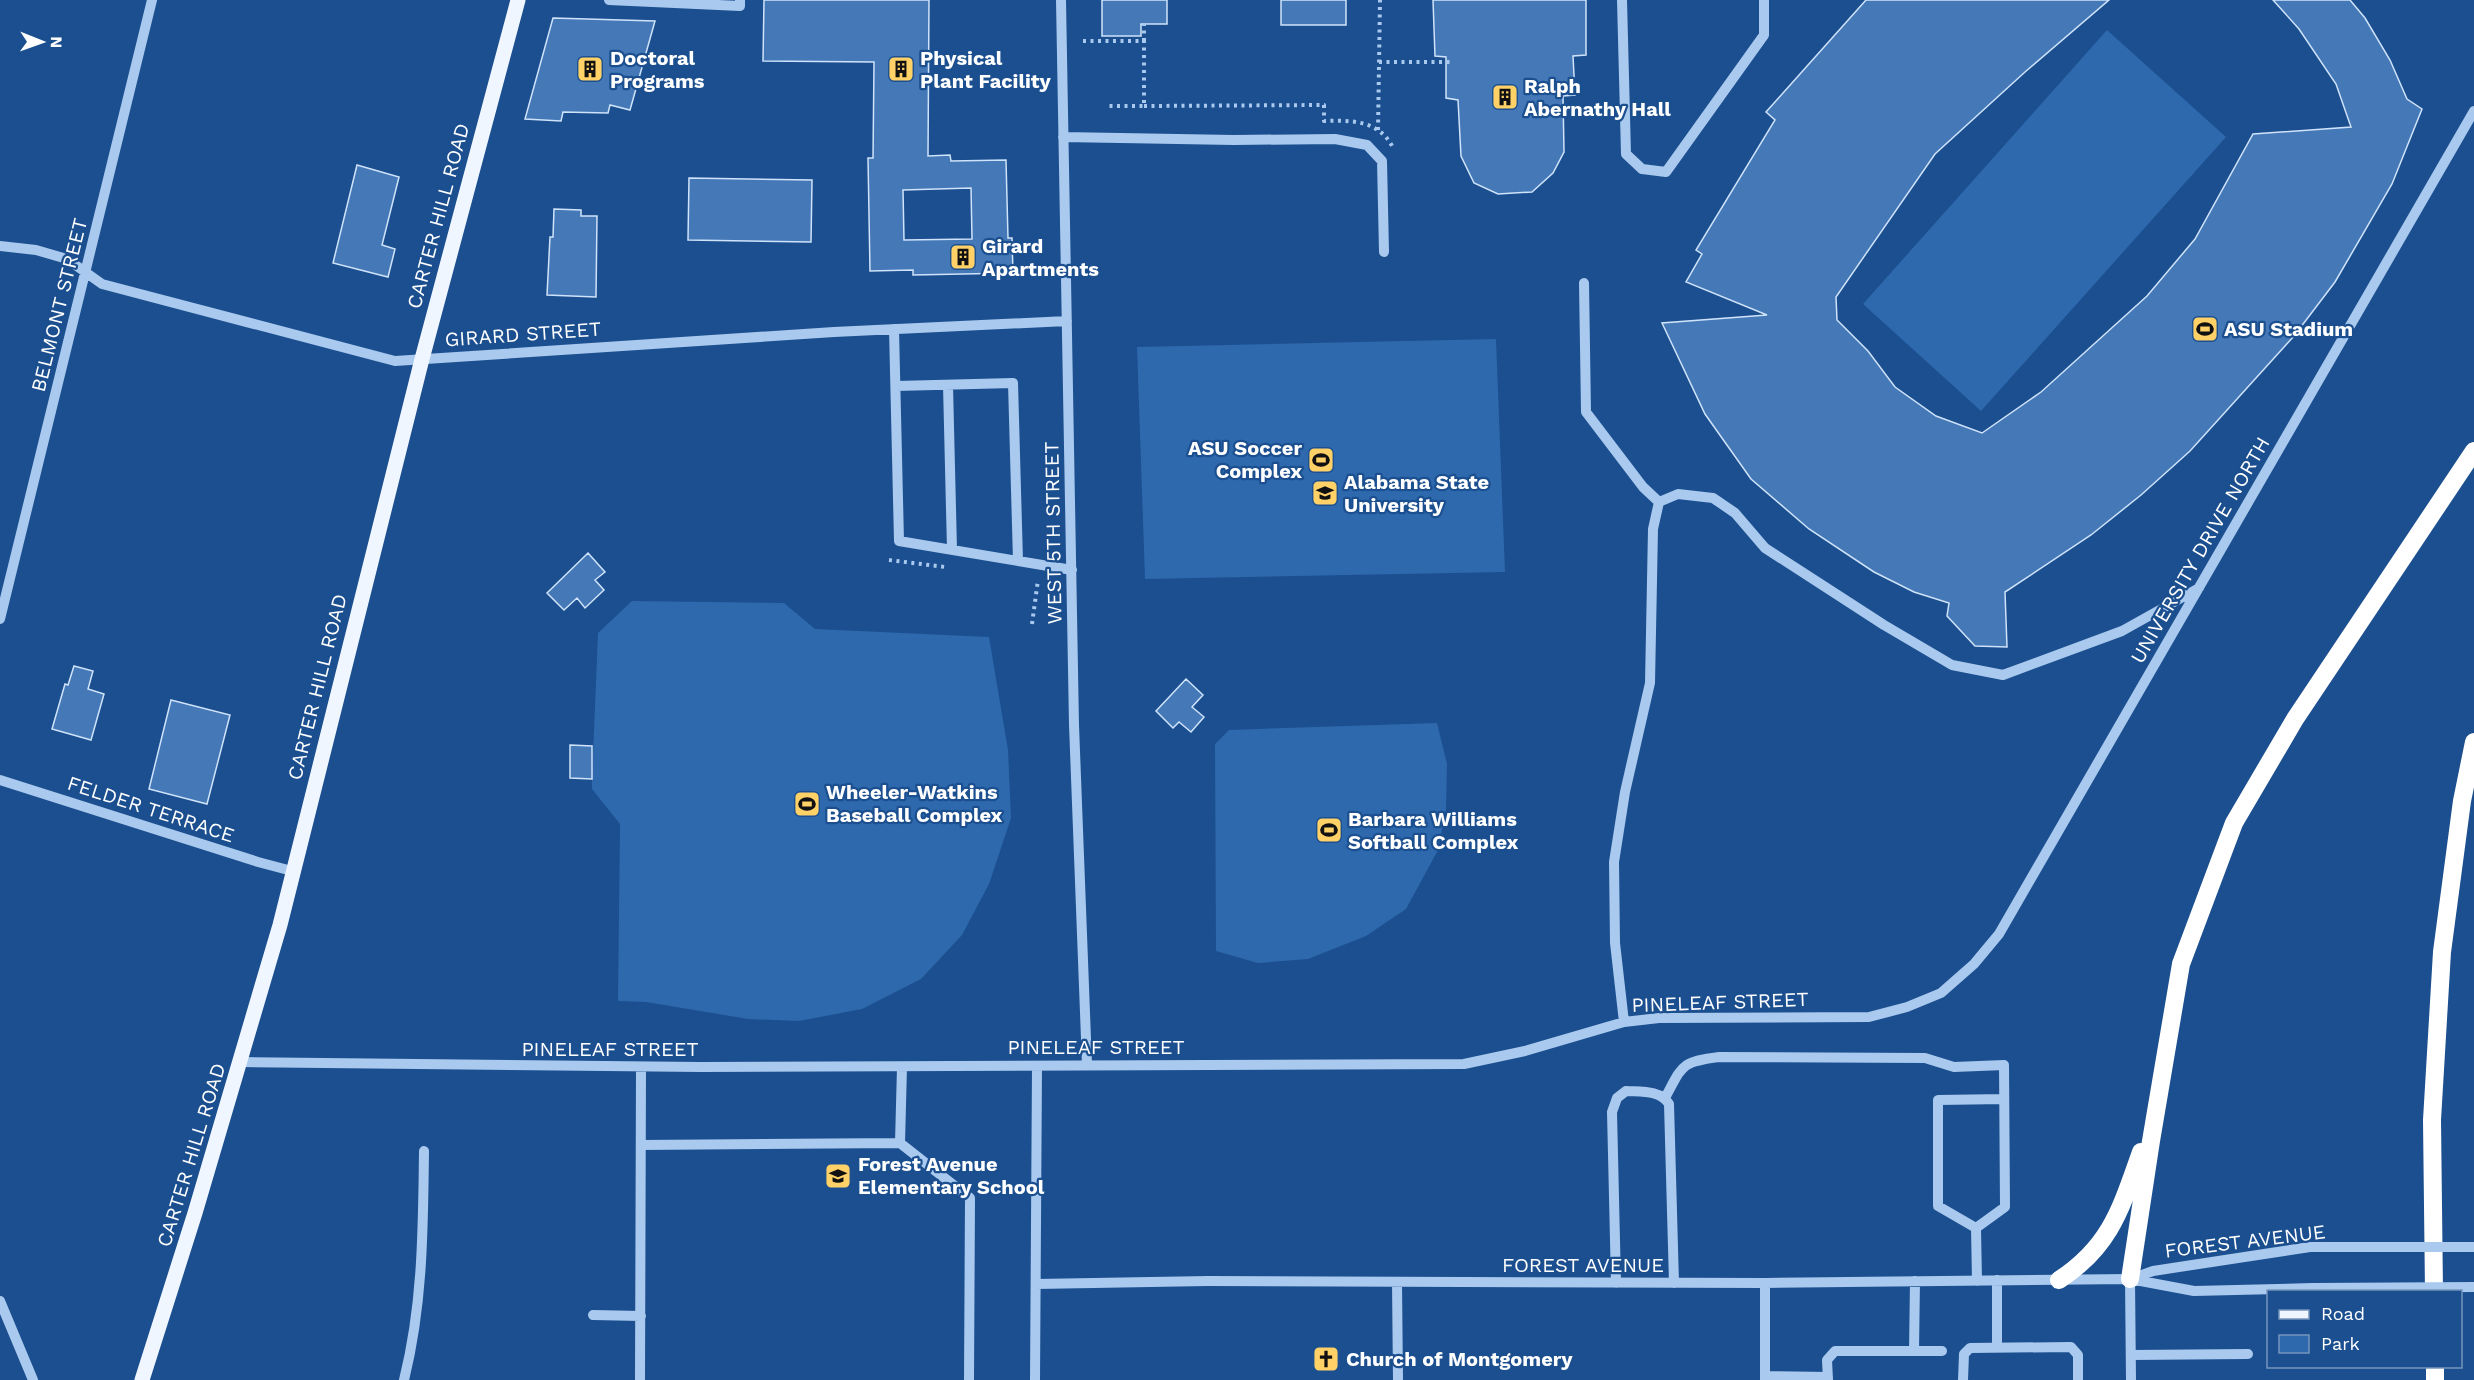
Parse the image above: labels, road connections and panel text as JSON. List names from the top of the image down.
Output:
{
  "streets": {
    "main road": ["CARTER HILL ROAD"],
    "street": [
      "BELMONT STREET",
      "GIRARD STREET",
      "WEST 5TH STREET",
      "UNIVERSITY DRIVE NORTH",
      "FELDER TERRACE",
      "PINELEAF STREET",
      "FOREST AVENUE"
    ]
  },
  "crossings": [
    ["CARTER HILL ROAD", "GIRARD STREET"],
    ["CARTER HILL ROAD", "FELDER TERRACE"],
    ["CARTER HILL ROAD", "PINELEAF STREET"],
    ["BELMONT STREET", "GIRARD STREET"],
    ["GIRARD STREET", "WEST 5TH STREET"],
    ["WEST 5TH STREET", "PINELEAF STREET"],
    ["UNIVERSITY DRIVE NORTH", "PINELEAF STREET"]
  ],
  "places": {
    "building": [
      "Doctoral Programs",
      "Physical Plant Facility",
      "Ralph Abernathy Hall",
      "Girard Apartments"
    ],
    "sports": [
      "ASU Stadium",
      "ASU Soccer Complex",
      "Wheeler-Watkins Baseball Complex",
      "Barbara Williams Softball Complex"
    ],
    "school or university": ["Alabama State University", "Forest Avenue Elementary School"],
    "church": ["Church of Montgomery"]
  },
  "legend": ["Road", "Park"],
  "north": "right"
}
